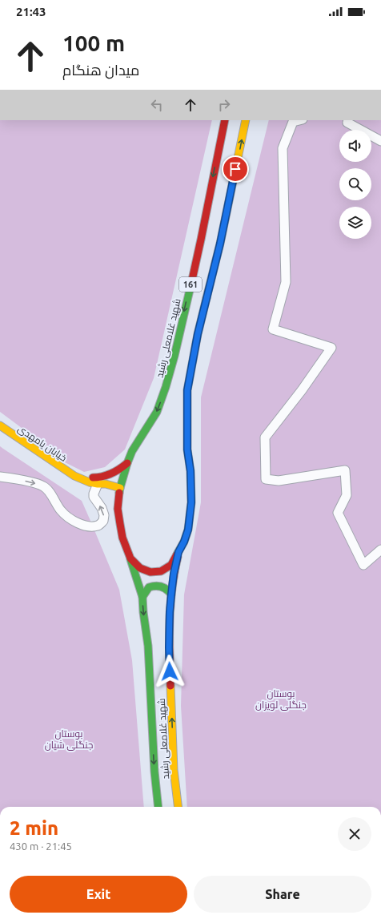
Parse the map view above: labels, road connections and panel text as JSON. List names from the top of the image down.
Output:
{
  "streets": {
    "main road": ["161", "شهید غلامعلی رشید", "خیابان یامهدی"]
  },
  "crossings": [
    ["161", "شهید غلامعلی رشید"],
    ["شهید غلامعلی رشید", "خیابان یامهدی"]
  ],
  "parks": ["بوستان جنگلی لویزان", "بوستان جنگلی شیان"],
  "page": {
    "status": "21:43",
    "turn": ["100 m", "میدان هنگام"],
    "heading": ["2 min", "430 m · 21:45"],
    "buttons": ["Exit", "Share"]
  }
}
